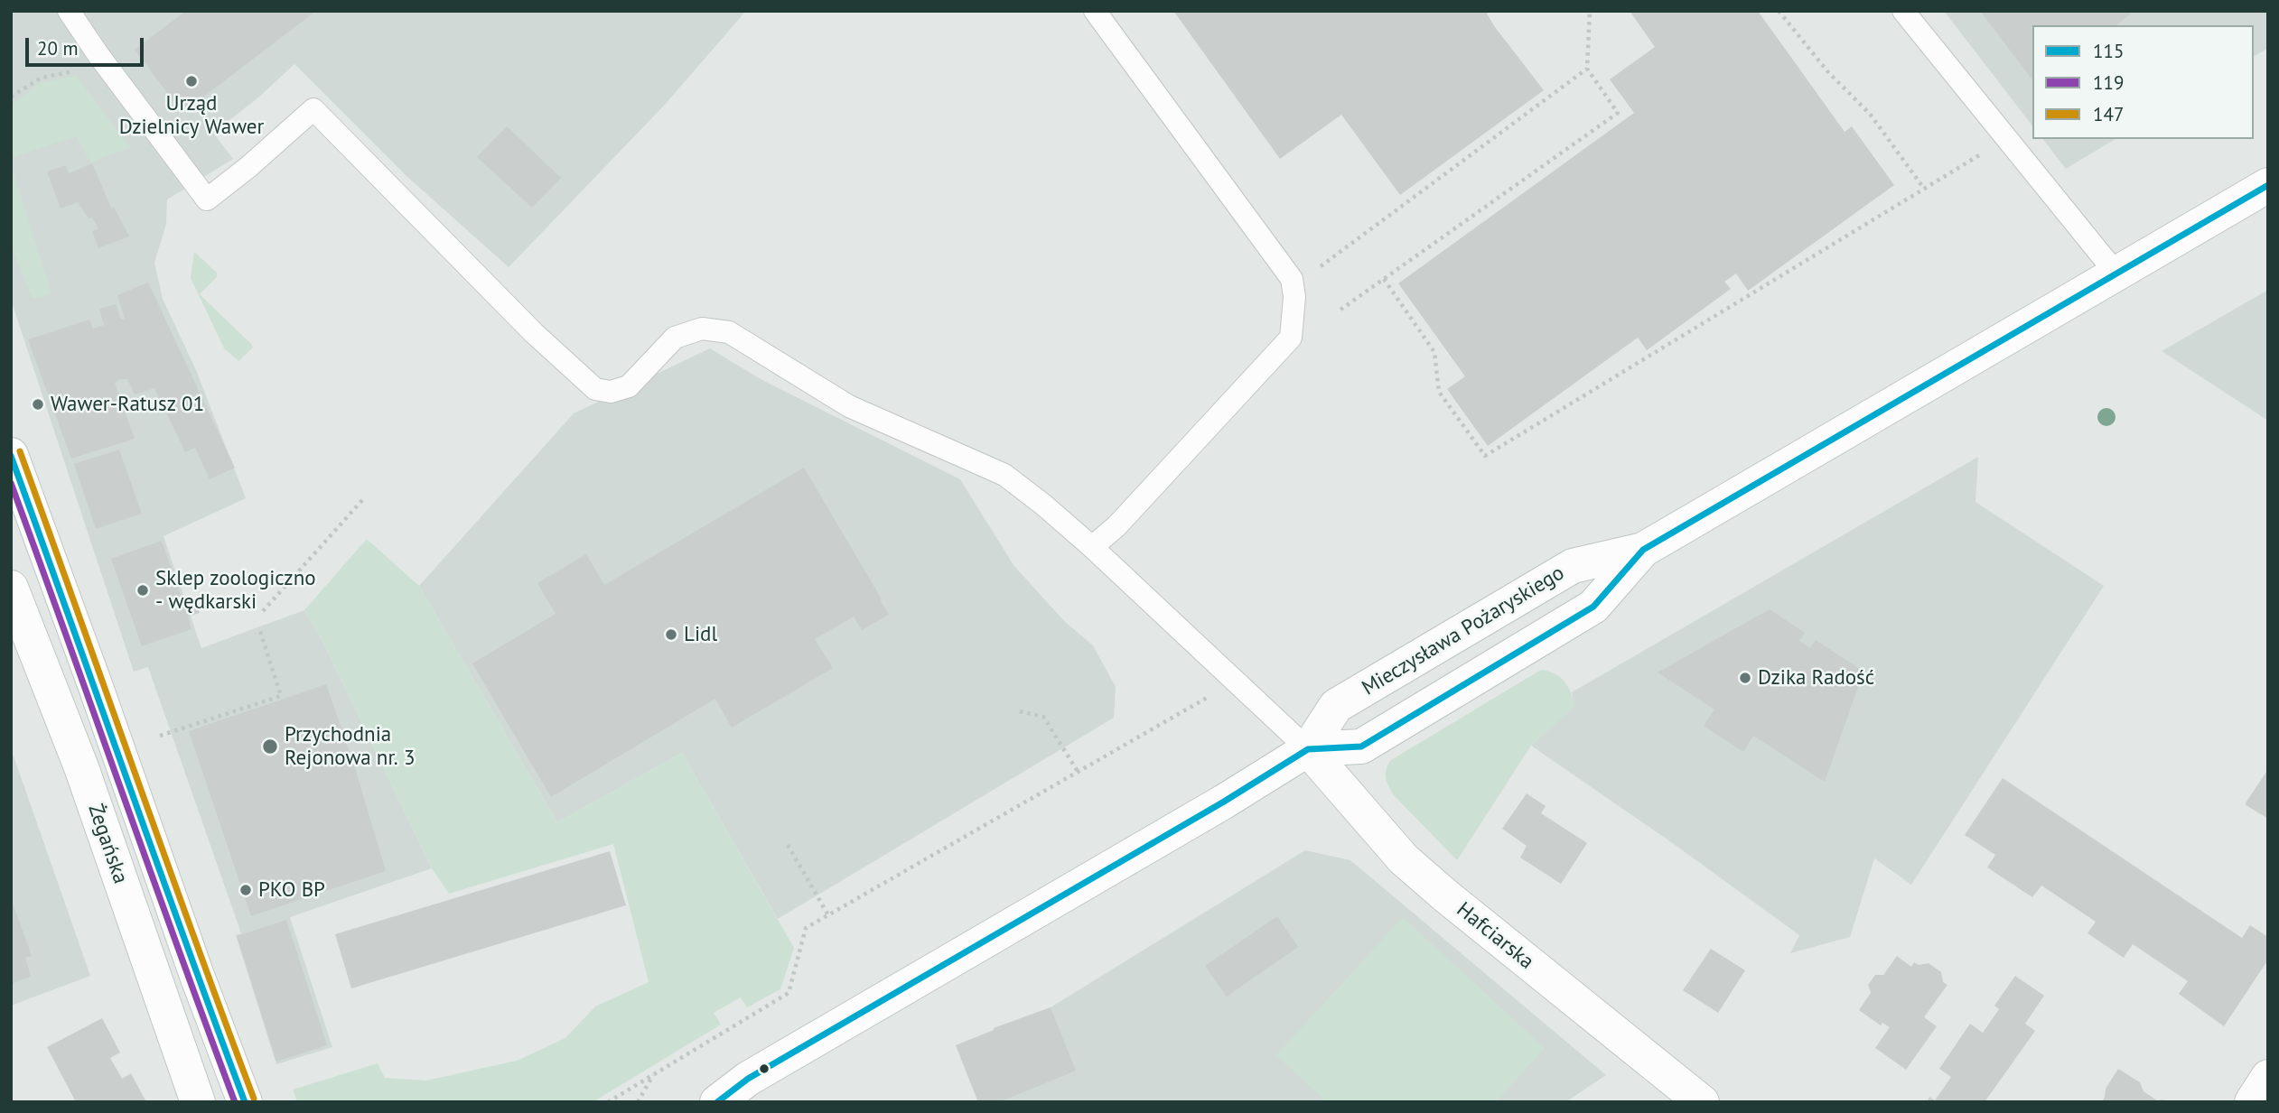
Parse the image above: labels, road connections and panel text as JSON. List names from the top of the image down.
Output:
{
  "streets": {
    "street": ["Mieczysława Pożaryskiego", "Żegańska", "Hafciarska"]
  },
  "crossings": [
    ["Mieczysława Pożaryskiego", "Hafciarska"]
  ],
  "places": [
    "Urząd Dzielnicy Wawer",
    "Wawer-Ratusz 01",
    "Sklep zoologiczno - wędkarski",
    "Lidl",
    "Dzika Radość",
    "Przychodnia Rejonowa nr. 3",
    "PKO BP"
  ],
  "lines": ["transit line 115", "transit line 147", "transit line 119"],
  "legend": ["115", "119", "147"],
  "scale_bar": "20 m"
}
